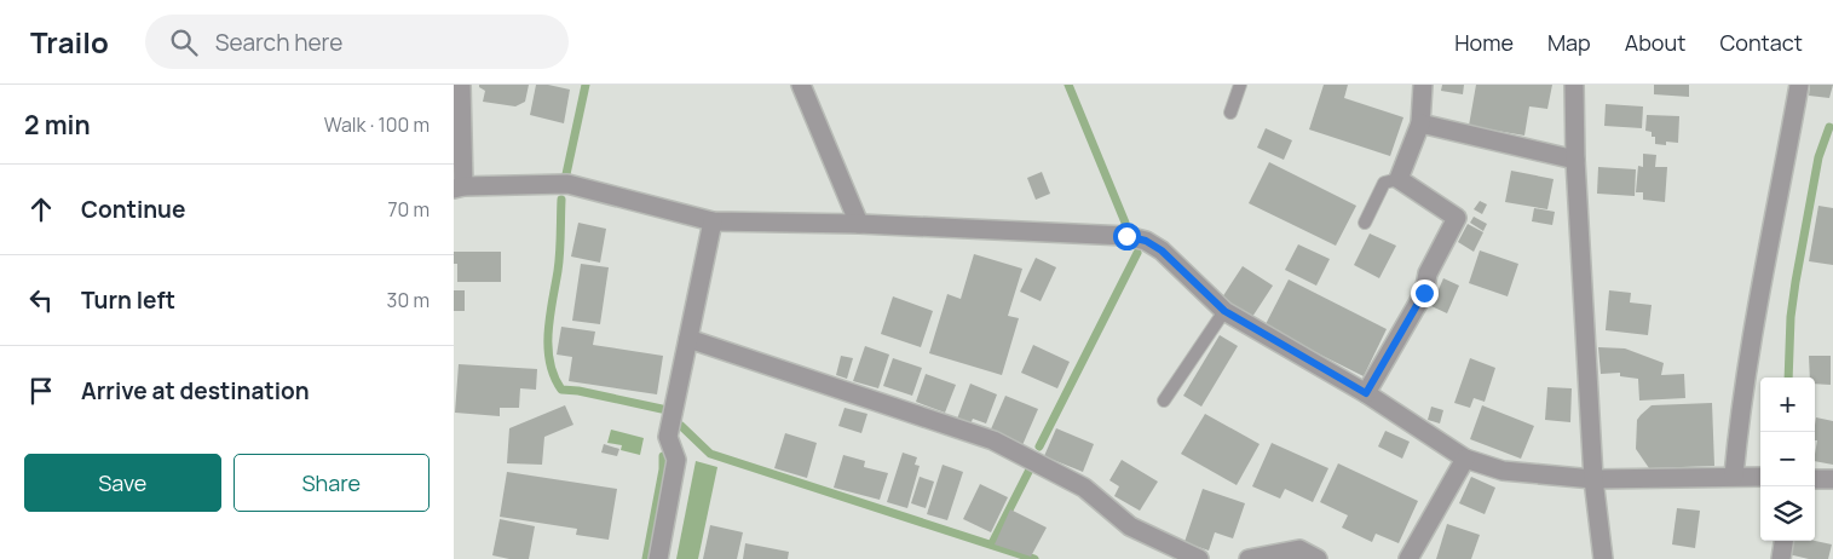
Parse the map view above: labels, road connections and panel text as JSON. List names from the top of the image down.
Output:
{
  "page": {
    "header": "Trailo",
    "search": "Search here",
    "nav": [
      "Home",
      "Map",
      "About",
      "Contact"
    ],
    "heading": ["2 min", "Walk · 100 m"],
    "list": [
      ["Continue", "70 m"],
      ["Turn left", "30 m"],
      "Arrive at destination"
    ],
    "map_buttons": ["+", "−"],
    "buttons": ["Save", "Share"]
  }
}
